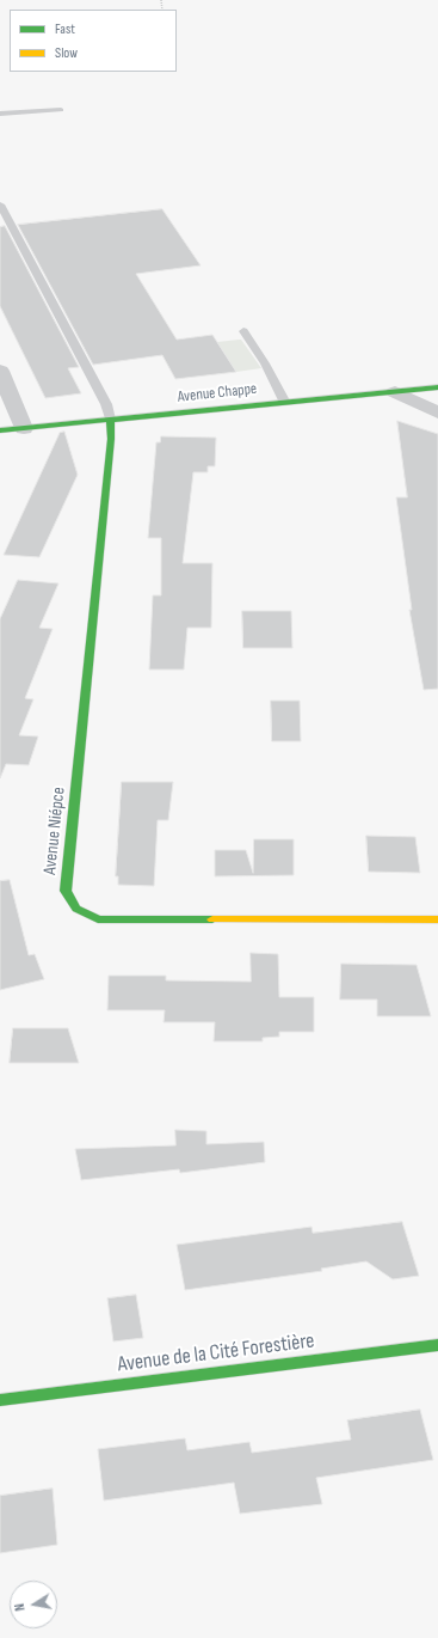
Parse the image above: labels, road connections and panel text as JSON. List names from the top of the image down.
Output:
{
  "streets": {
    "street": ["Avenue Chappe", "Avenue Niépce", "Avenue de la Cité Forestière"]
  },
  "crossings": [
    ["Avenue Chappe", "Avenue Niépce"]
  ],
  "legend": ["Fast", "Slow"],
  "north": "left"
}
